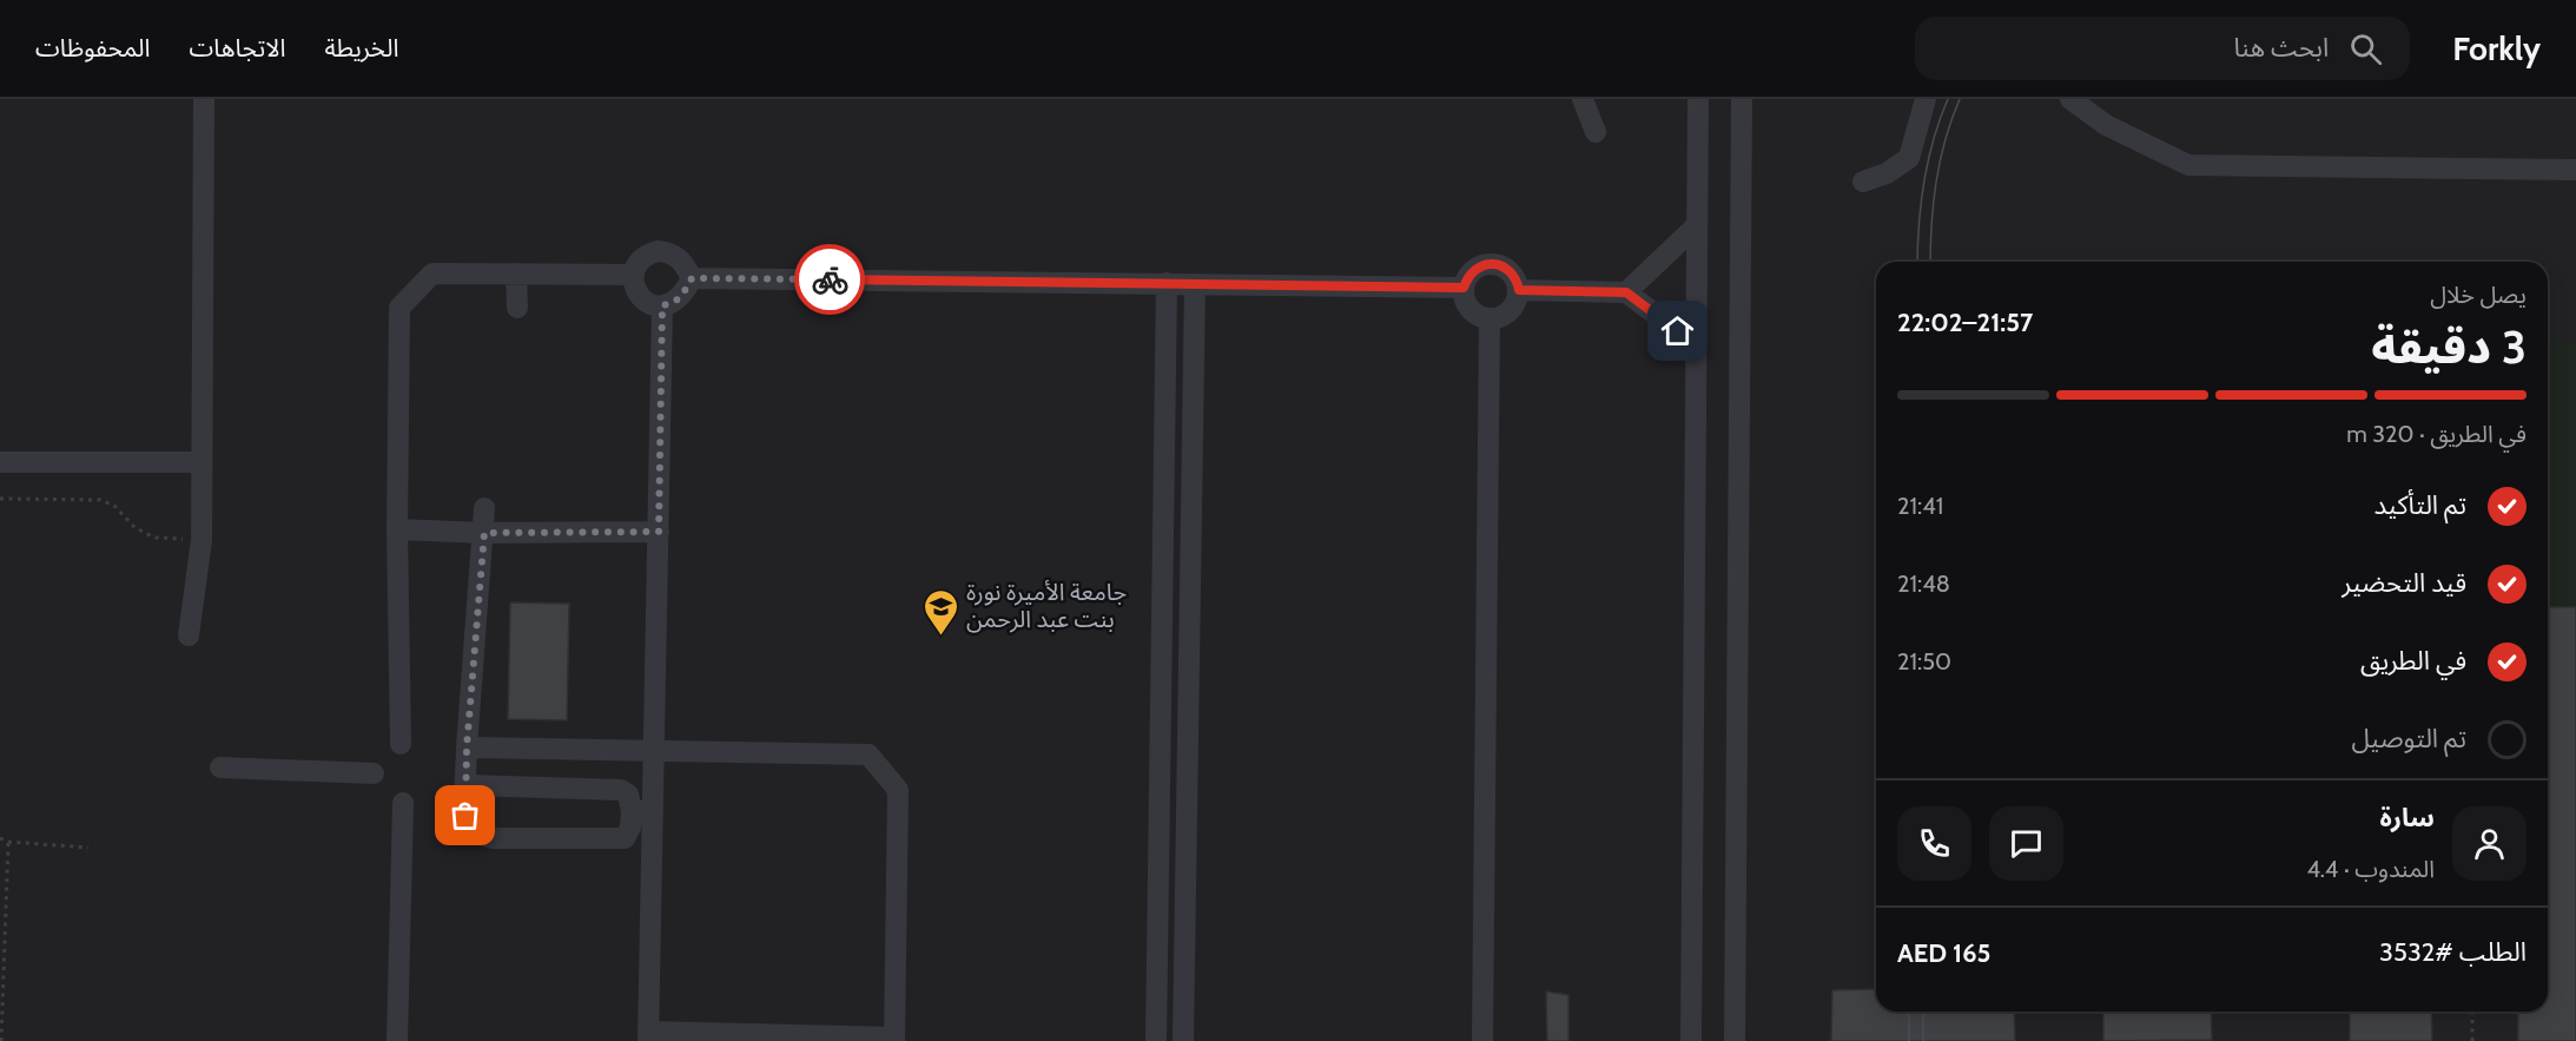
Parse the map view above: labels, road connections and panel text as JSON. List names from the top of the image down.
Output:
{
  "places": {
    "school or university": ["جامعة الأميرة نورة بنت عبد الرحمن"]
  },
  "page": {
    "header": "Forkly",
    "search": "ابحث هنا",
    "nav": ["الخريطة", "الاتجاهات", "المحفوظات"],
    "heading": ["3 دقيقة", "يصل خلال", "21:57–22:02"],
    "panel": [
      "سارة",
      "المندوب · 4.4",
      "الطلب #3532",
      "AED 165"
    ],
    "bar": "في الطريق · 320 m",
    "list": [
      ["تم التأكيد", "21:41"],
      ["قيد التحضير", "21:48"],
      ["في الطريق", "21:50"],
      "تم التوصيل"
    ]
  }
}
